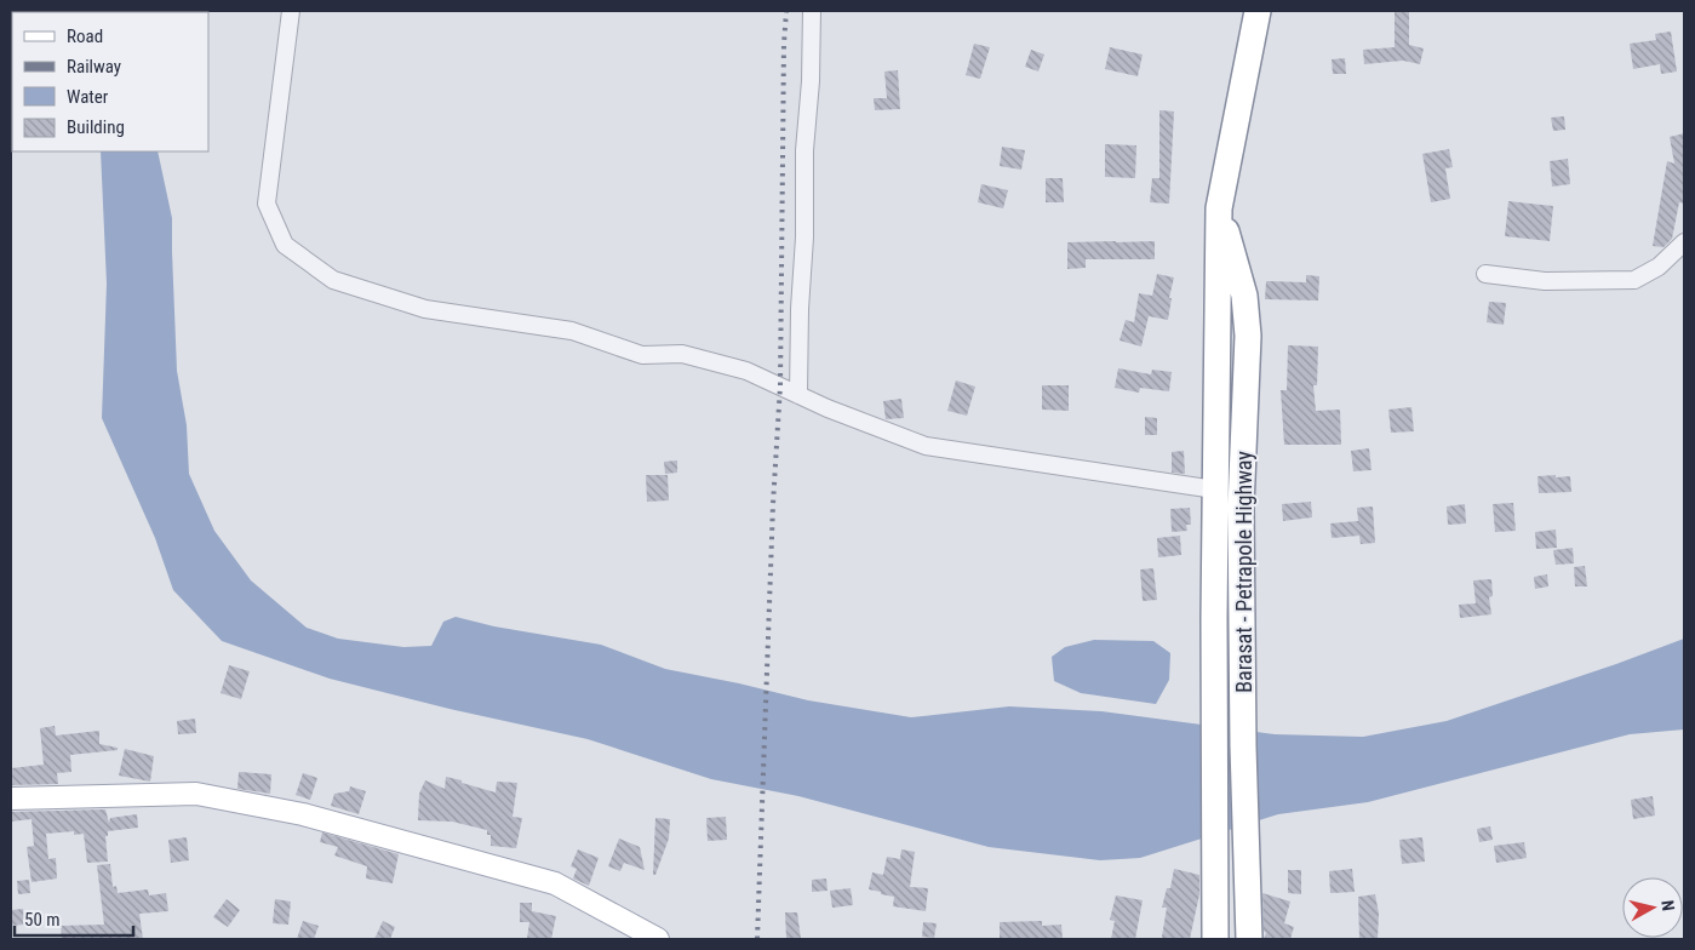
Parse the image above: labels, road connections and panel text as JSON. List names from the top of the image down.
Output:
{
  "streets": {
    "highway": ["Barasat - Petrapole Highway"]
  },
  "legend": [
    "Road",
    "Railway",
    "Water",
    "Building"
  ],
  "scale_bar": "50 m",
  "north": "right"
}
